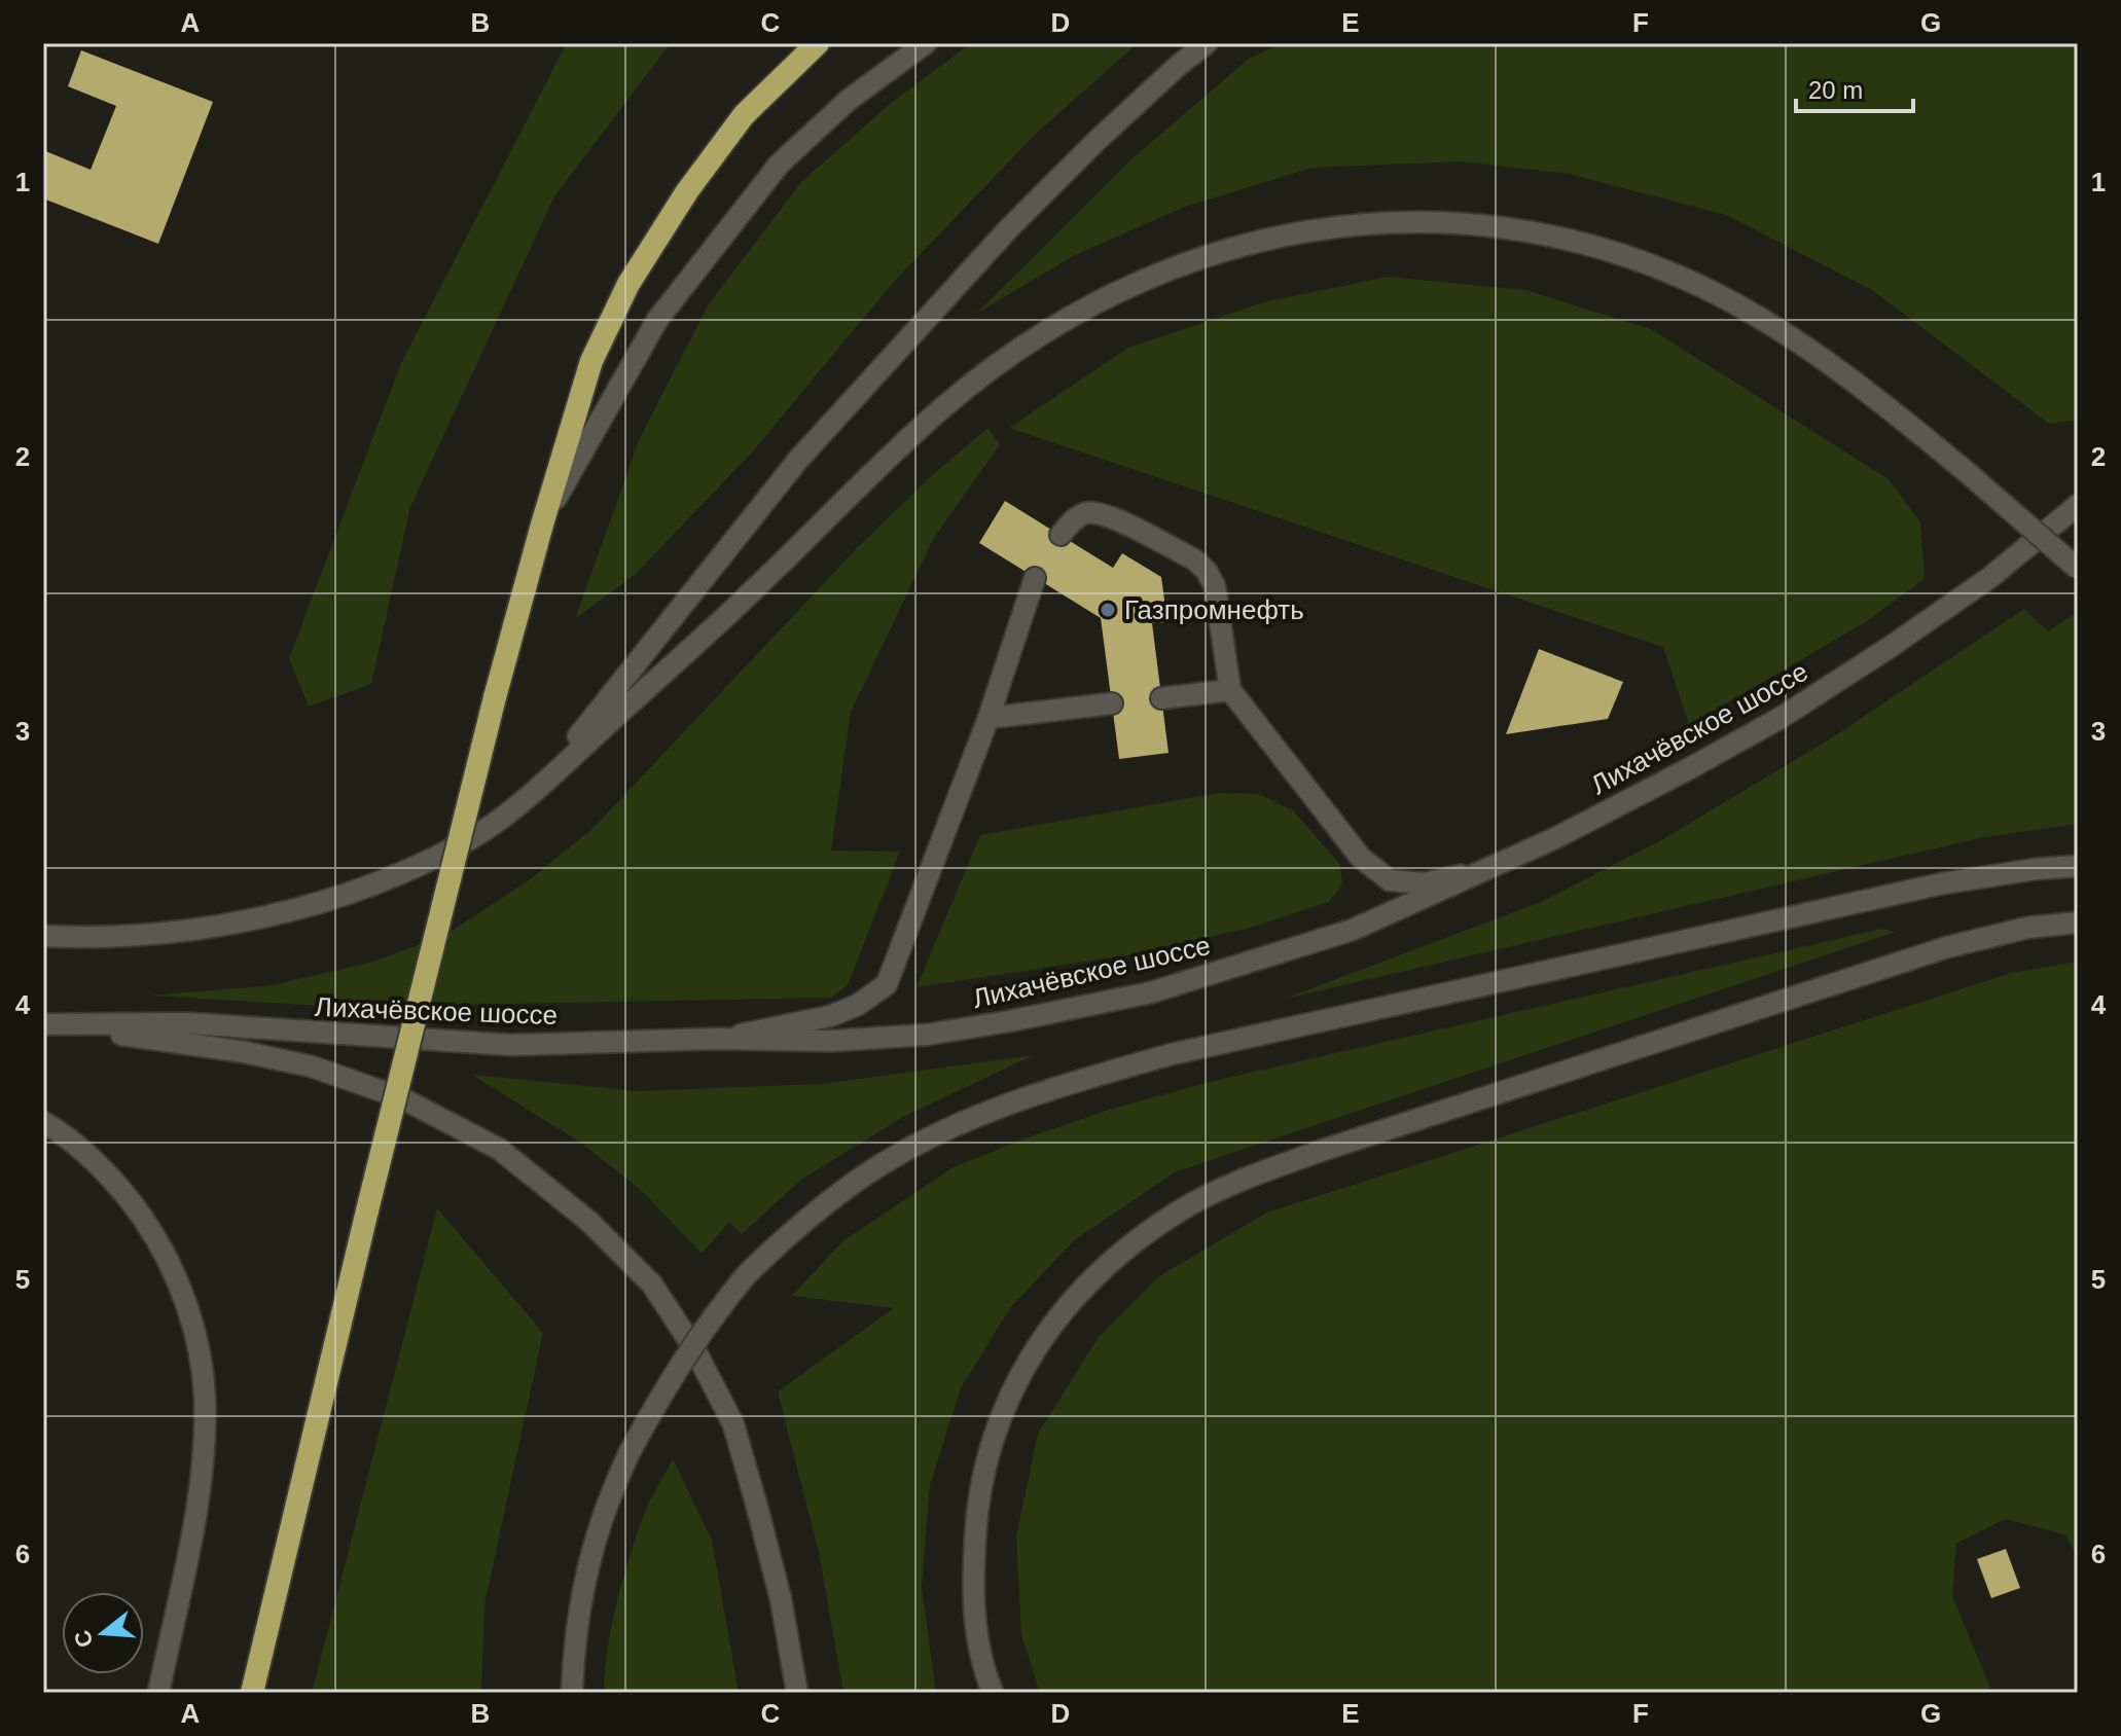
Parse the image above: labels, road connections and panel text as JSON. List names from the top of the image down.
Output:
{
  "streets": {
    "main road": ["Лихачёвское шоссе"]
  },
  "places": ["Газпромнефть"],
  "scale_bar": "20 m",
  "north": "left",
  "grid": {
    "columns": [
      "A",
      "B",
      "C",
      "D",
      "E",
      "F",
      "G"
    ],
    "rows": [
      "1",
      "2",
      "3",
      "4",
      "5",
      "6"
    ]
  }
}
